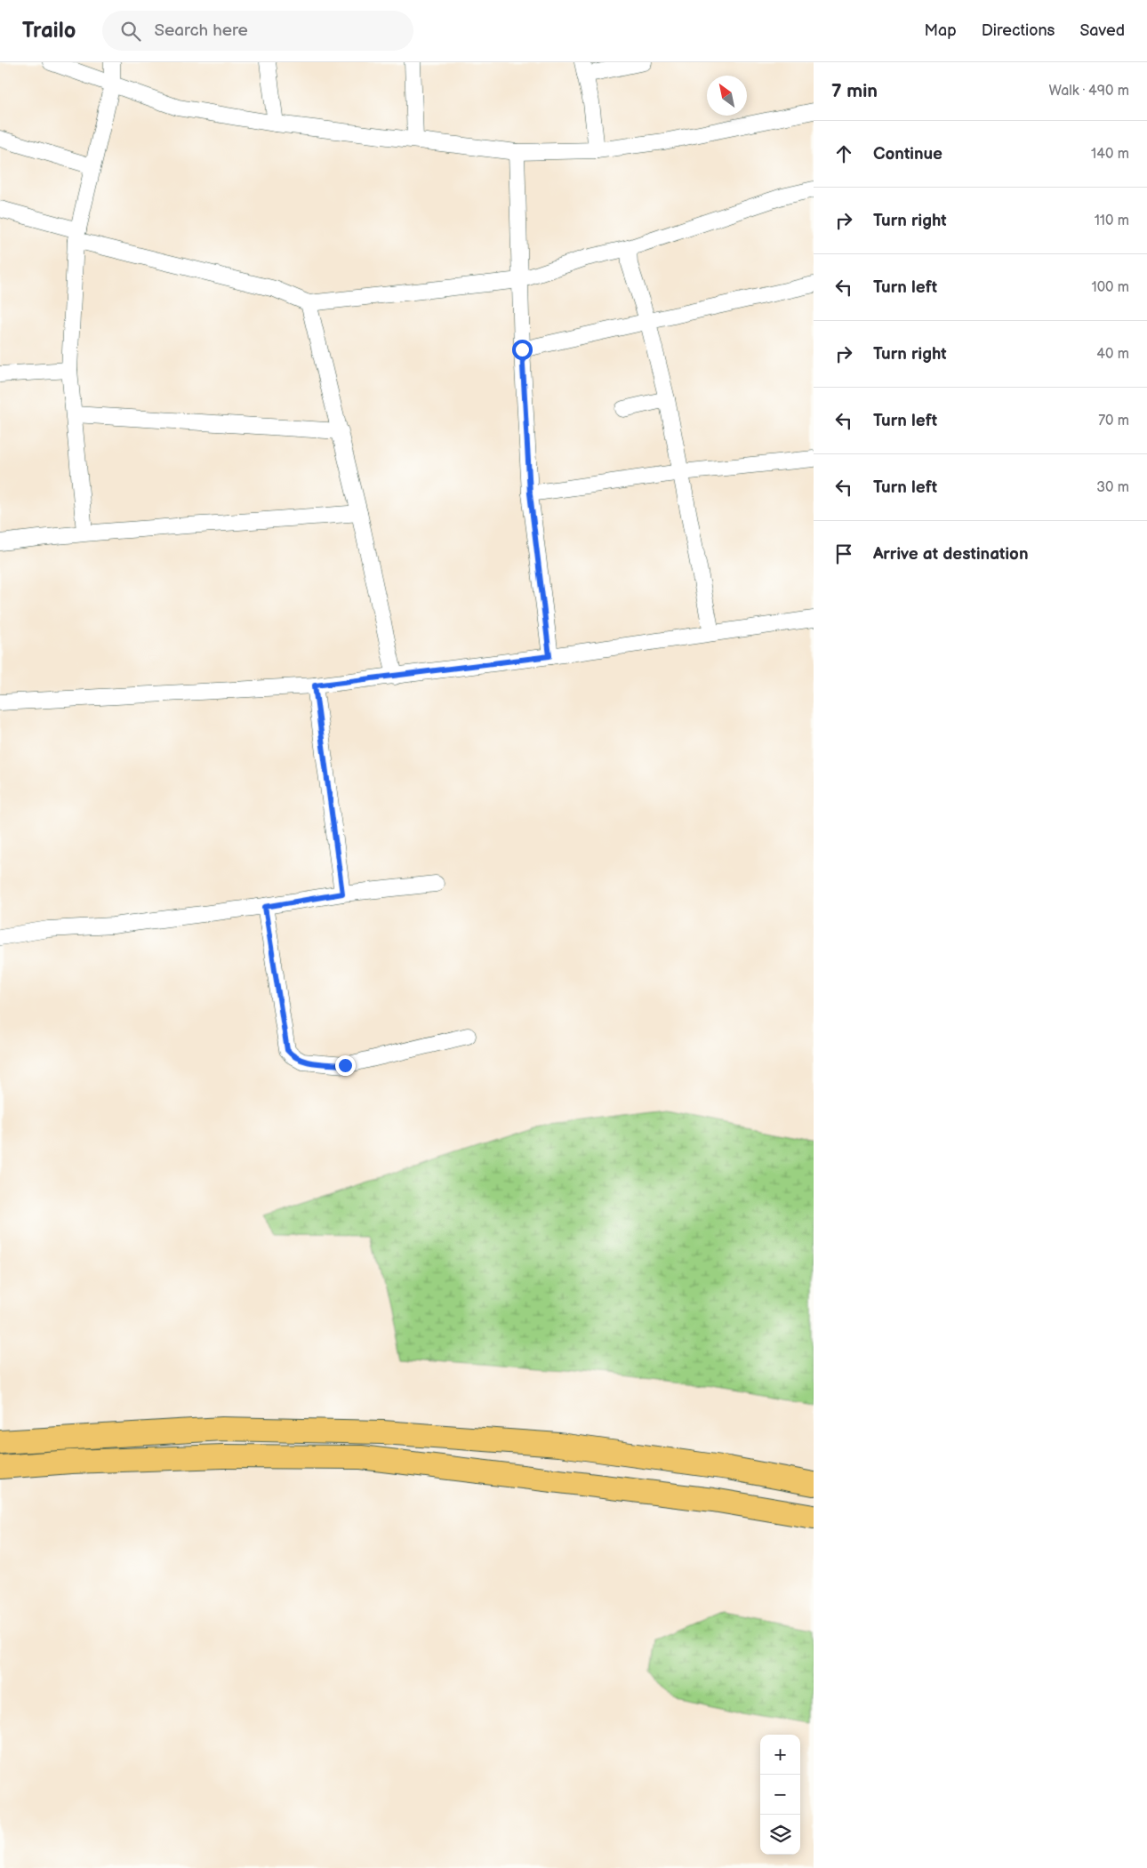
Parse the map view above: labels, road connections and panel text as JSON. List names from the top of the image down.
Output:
{
  "north": "top left",
  "page": {
    "header": "Trailo",
    "search": "Search here",
    "nav": ["Map", "Directions", "Saved"],
    "heading": ["7 min", "Walk · 490 m"],
    "list": [
      ["Continue", "140 m"],
      ["Turn right", "110 m"],
      ["Turn left", "100 m"],
      ["Turn right", "40 m"],
      ["Turn left", "70 m"],
      ["Turn left", "30 m"],
      "Arrive at destination"
    ],
    "map_buttons": ["+", "−"]
  }
}
